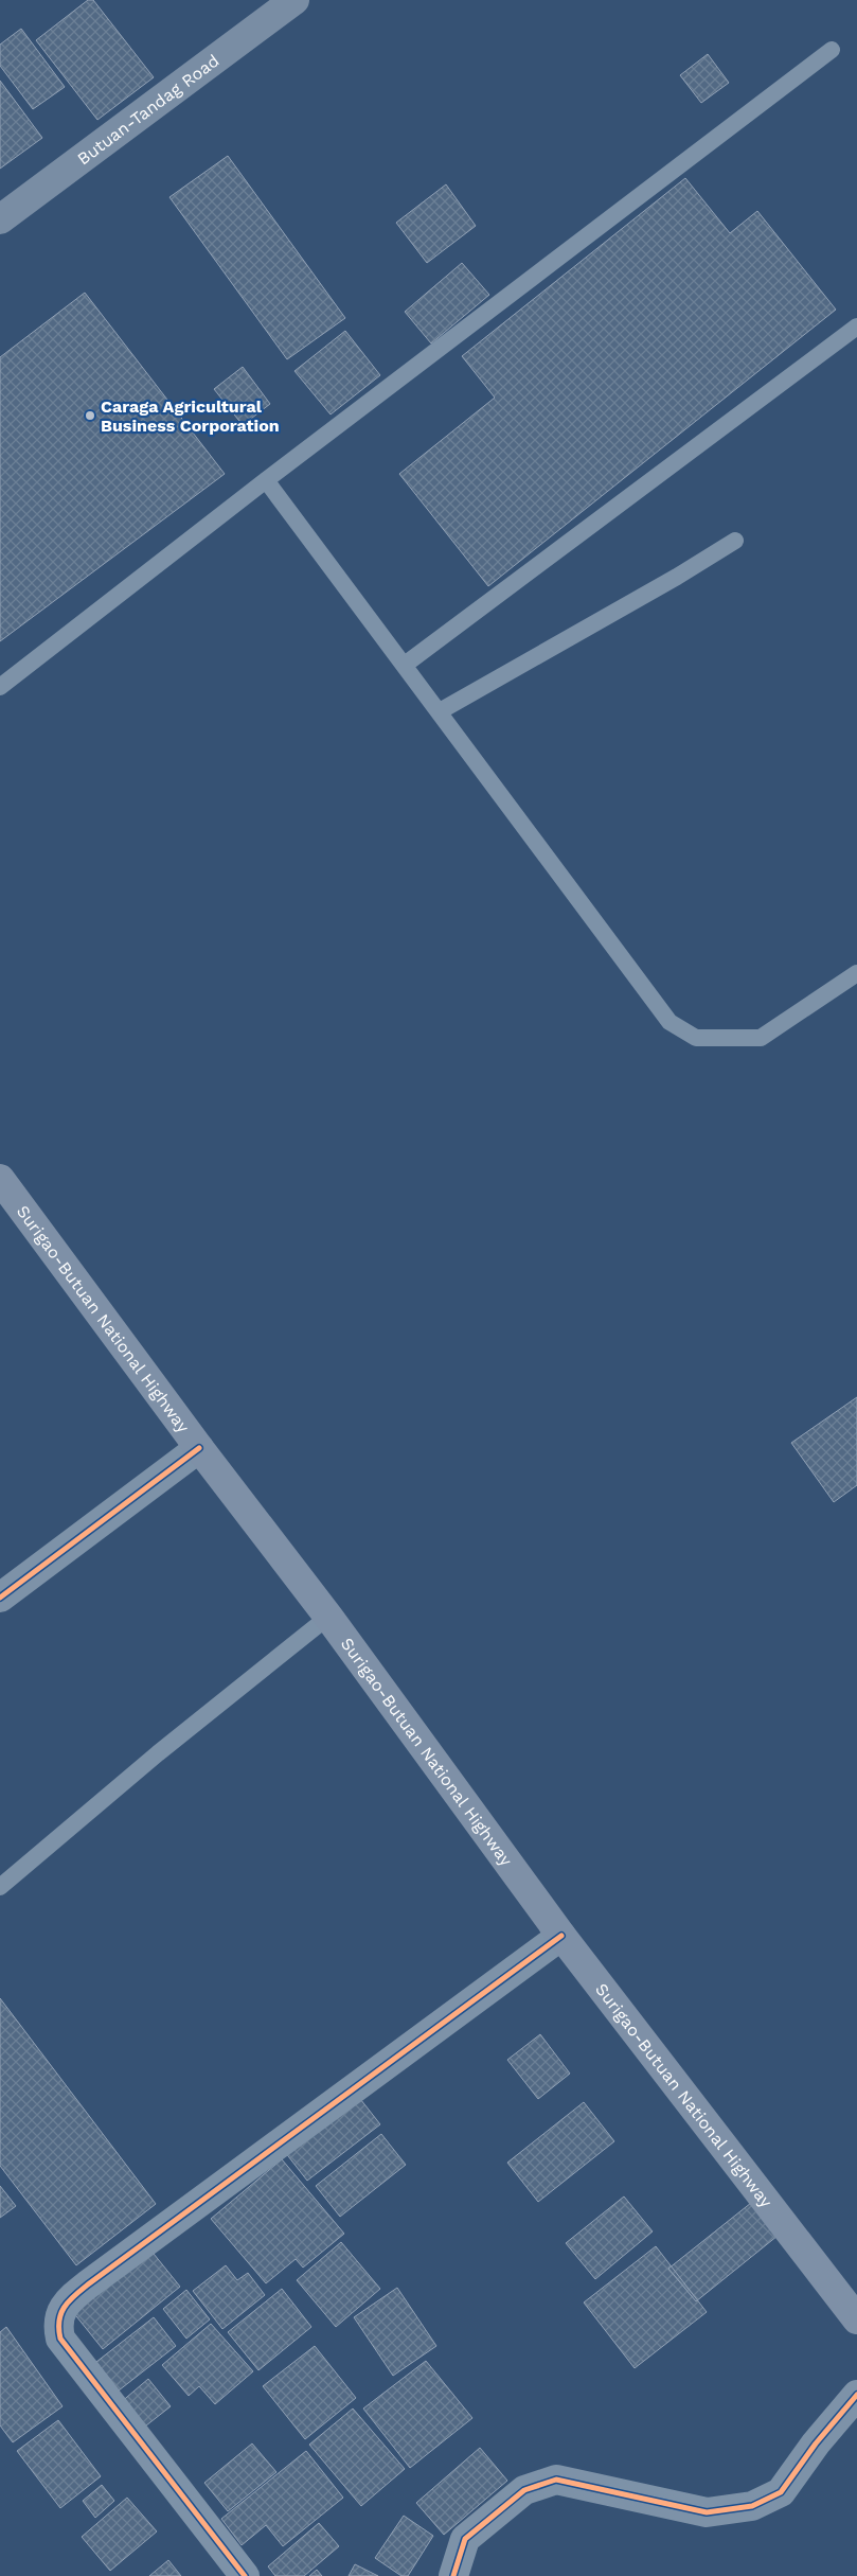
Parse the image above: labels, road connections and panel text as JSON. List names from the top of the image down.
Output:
{
  "streets": {
    "highway": ["Surigao-Butuan National Highway"],
    "main road": ["Butuan-Tandag Road"]
  },
  "places": ["Caraga Agricultural Business Corporation"]
}
